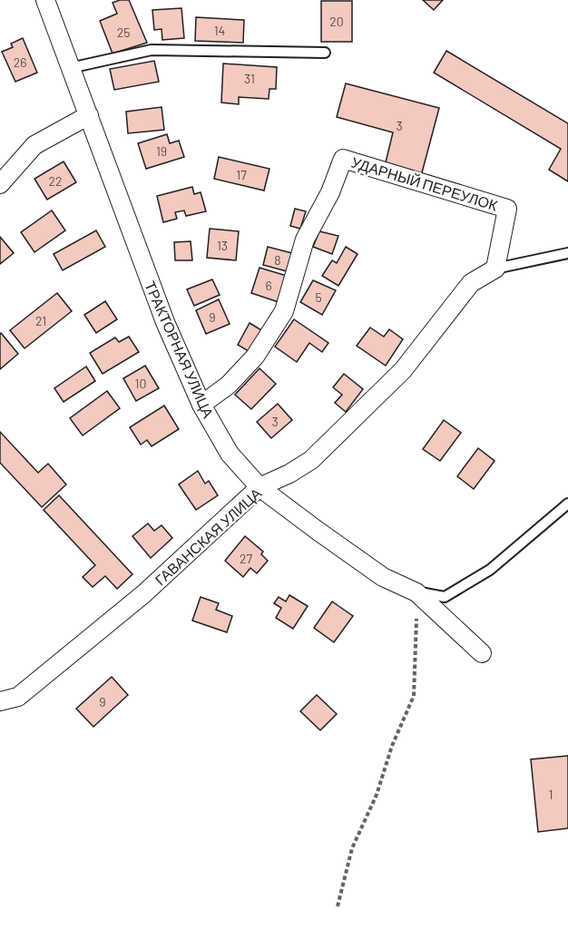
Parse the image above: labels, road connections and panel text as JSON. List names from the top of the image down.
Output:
{
  "streets": {
    "street": ["УДАРНЫЙ ПЕРЕУЛОК", "ТРАКТОРНАЯ УЛИЦА", "ГАВАНСКАЯ УЛИЦА"]
  },
  "crossings": [
    ["УДАРНЫЙ ПЕРЕУЛОК", "ТРАКТОРНАЯ УЛИЦА"],
    ["УДАРНЫЙ ПЕРЕУЛОК", "ГАВАНСКАЯ УЛИЦА"],
    ["ТРАКТОРНАЯ УЛИЦА", "ГАВАНСКАЯ УЛИЦА"]
  ],
  "house_numbers": [
    "20",
    "14",
    "25",
    "26",
    "31",
    "3",
    "19",
    "17",
    "22",
    "13",
    "8",
    "6",
    "5",
    "9",
    "21",
    "10",
    "3",
    "27",
    "9",
    "1"
  ]
}
